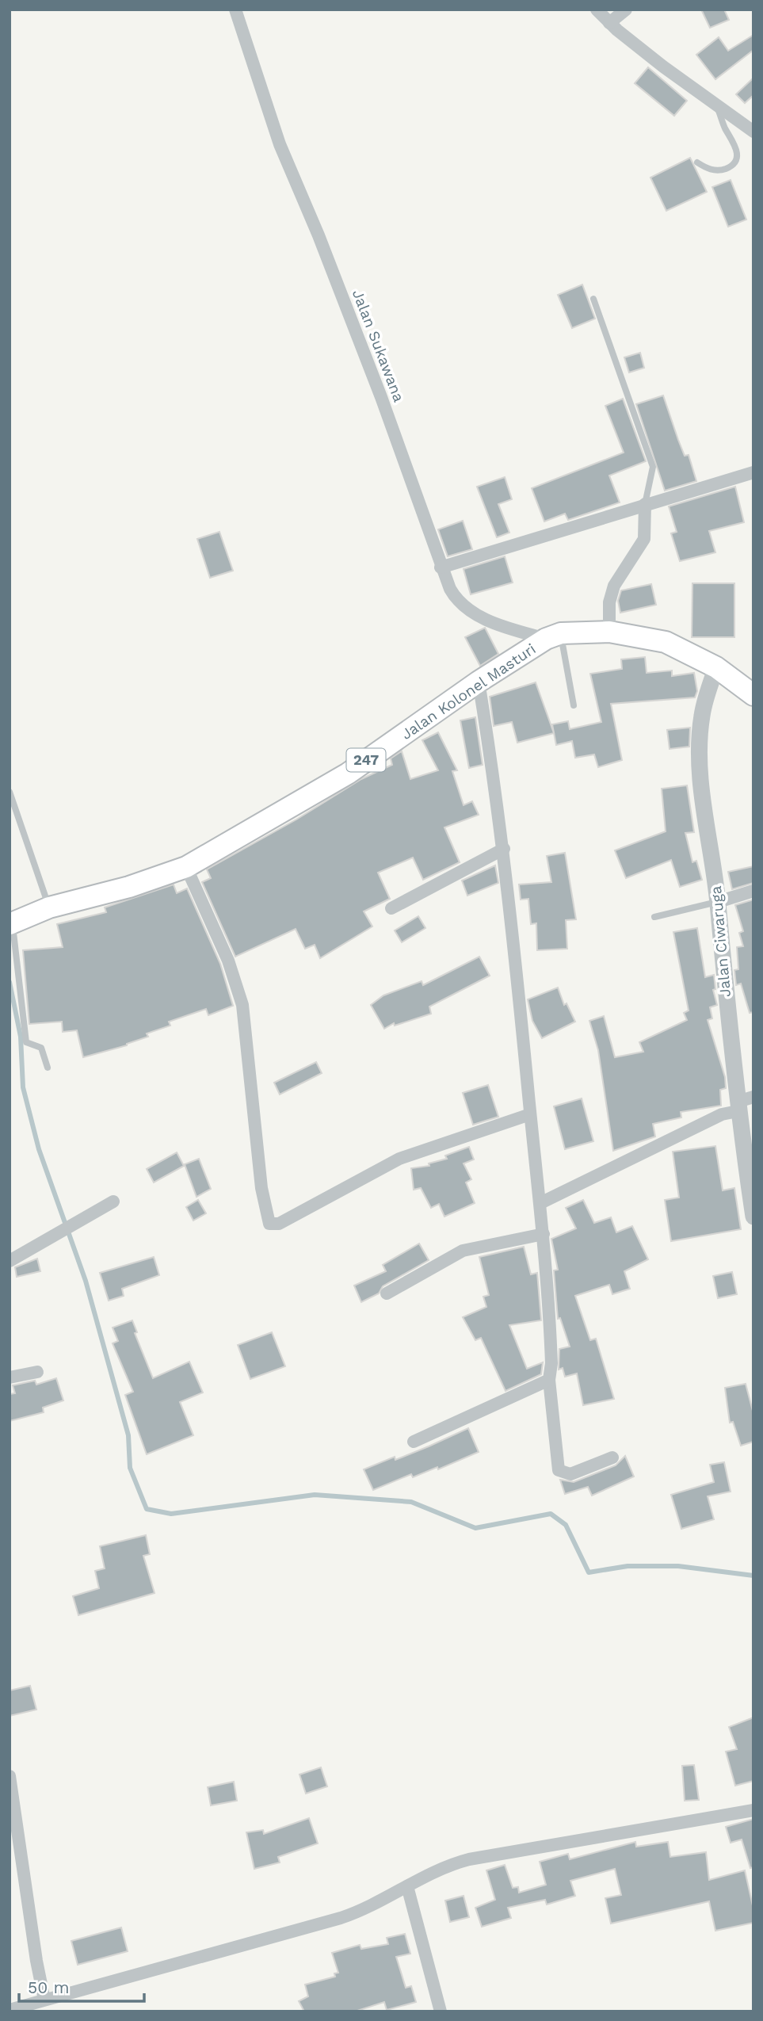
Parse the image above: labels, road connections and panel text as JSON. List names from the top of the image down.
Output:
{
  "streets": {
    "main road": ["Jalan Kolonel Masturi", "247"],
    "street": ["Jalan Sukawana", "Jalan Ciwaruga"]
  },
  "crossings": [
    ["Jalan Sukawana", "Jalan Kolonel Masturi"]
  ],
  "scale_bar": "50 m"
}
